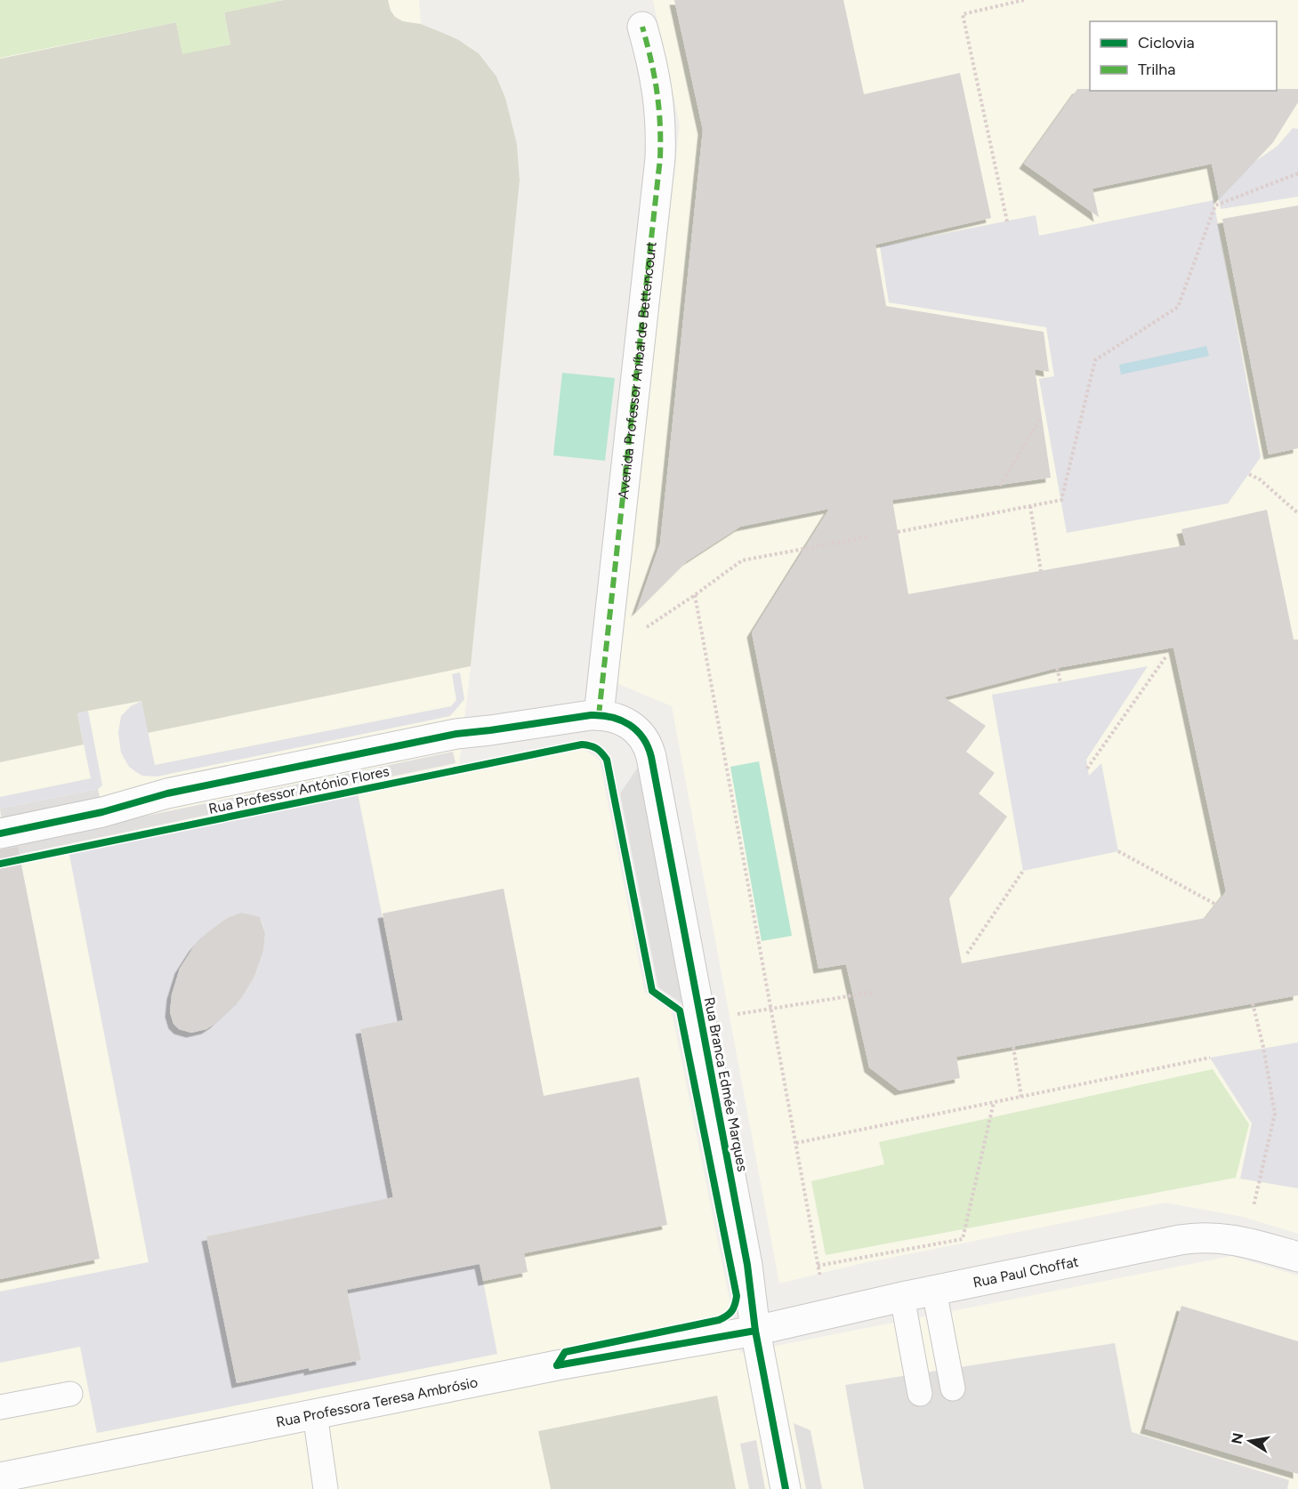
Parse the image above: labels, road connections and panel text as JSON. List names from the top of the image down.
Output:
{
  "streets": {
    "street": [
      "Avenida Professor Aníbal de Bettencourt",
      "Rua Professor António Flores",
      "Rua Branca Edmée Marques",
      "Rua Paul Choffat",
      "Rua Professora Teresa Ambrósio"
    ]
  },
  "crossings": [
    ["Avenida Professor Aníbal de Bettencourt", "Rua Professor António Flores"],
    ["Avenida Professor Aníbal de Bettencourt", "Rua Branca Edmée Marques"],
    ["Rua Professor António Flores", "Rua Branca Edmée Marques"],
    ["Rua Branca Edmée Marques", "Rua Paul Choffat"],
    ["Rua Branca Edmée Marques", "Rua Professora Teresa Ambrósio"],
    ["Rua Paul Choffat", "Rua Professora Teresa Ambrósio"]
  ],
  "legend": ["Ciclovia", "Trilha"],
  "north": "left"
}
